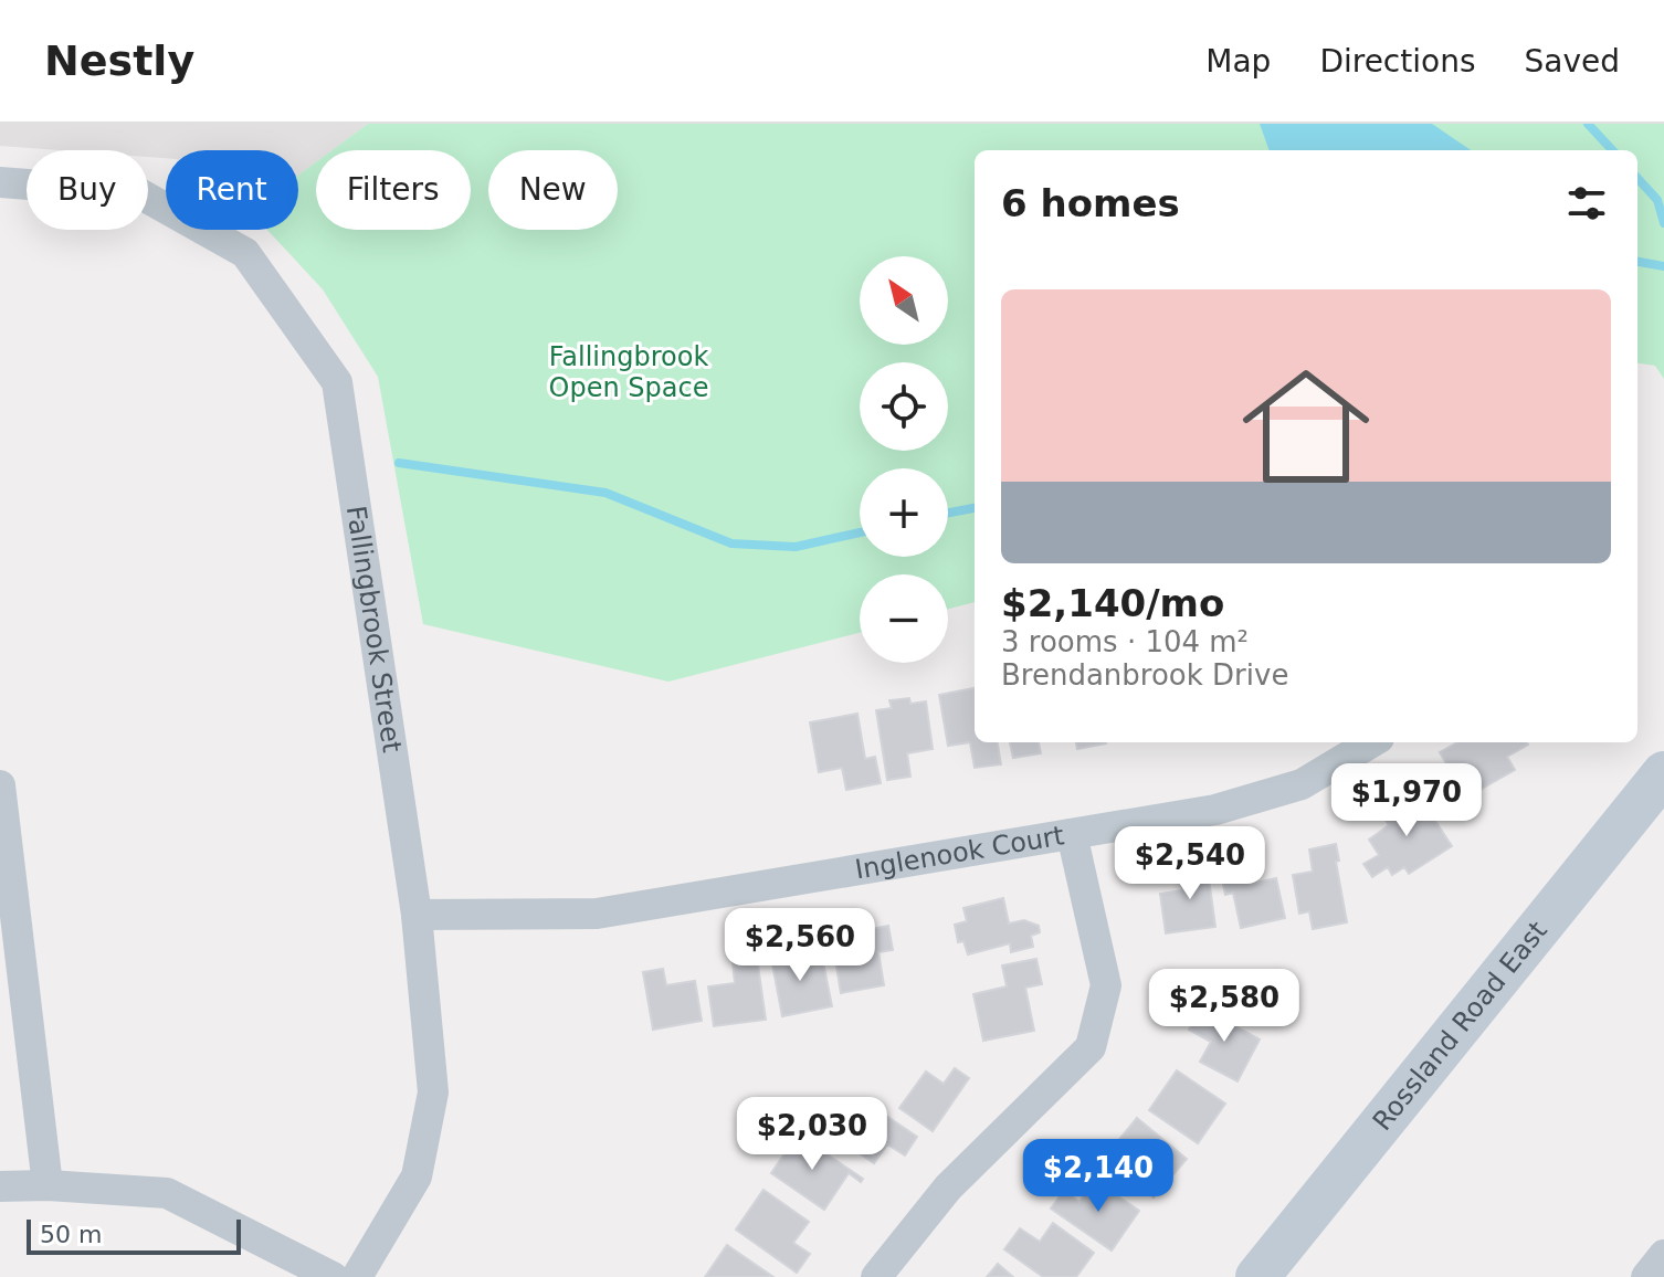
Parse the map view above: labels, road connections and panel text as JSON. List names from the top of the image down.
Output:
{
  "streets": {
    "main road": ["Rossland Road East"],
    "street": ["Fallingbrook Street", "Inglenook Court"]
  },
  "crossings": [
    ["Fallingbrook Street", "Inglenook Court"]
  ],
  "parks": ["Fallingbrook Open Space"],
  "scale_bar": "50 m",
  "north": "top left",
  "page": {
    "header": "Nestly",
    "nav": ["Map", "Directions", "Saved"],
    "chip": [
      "Buy",
      "Rent",
      "Filters",
      "New"
    ],
    "heading": "6 homes",
    "map_buttons": ["+", "−"],
    "list": [
      {
        "name": "$2,140/mo",
        "note": "3 rooms · 104 m² · Brendanbrook Drive"
      }
    ],
    "price": [
      "$1,970",
      "$2,540",
      "$2,560",
      "$2,580",
      "$2,030",
      "$2,140"
    ],
    "scale": "50 m"
  }
}
